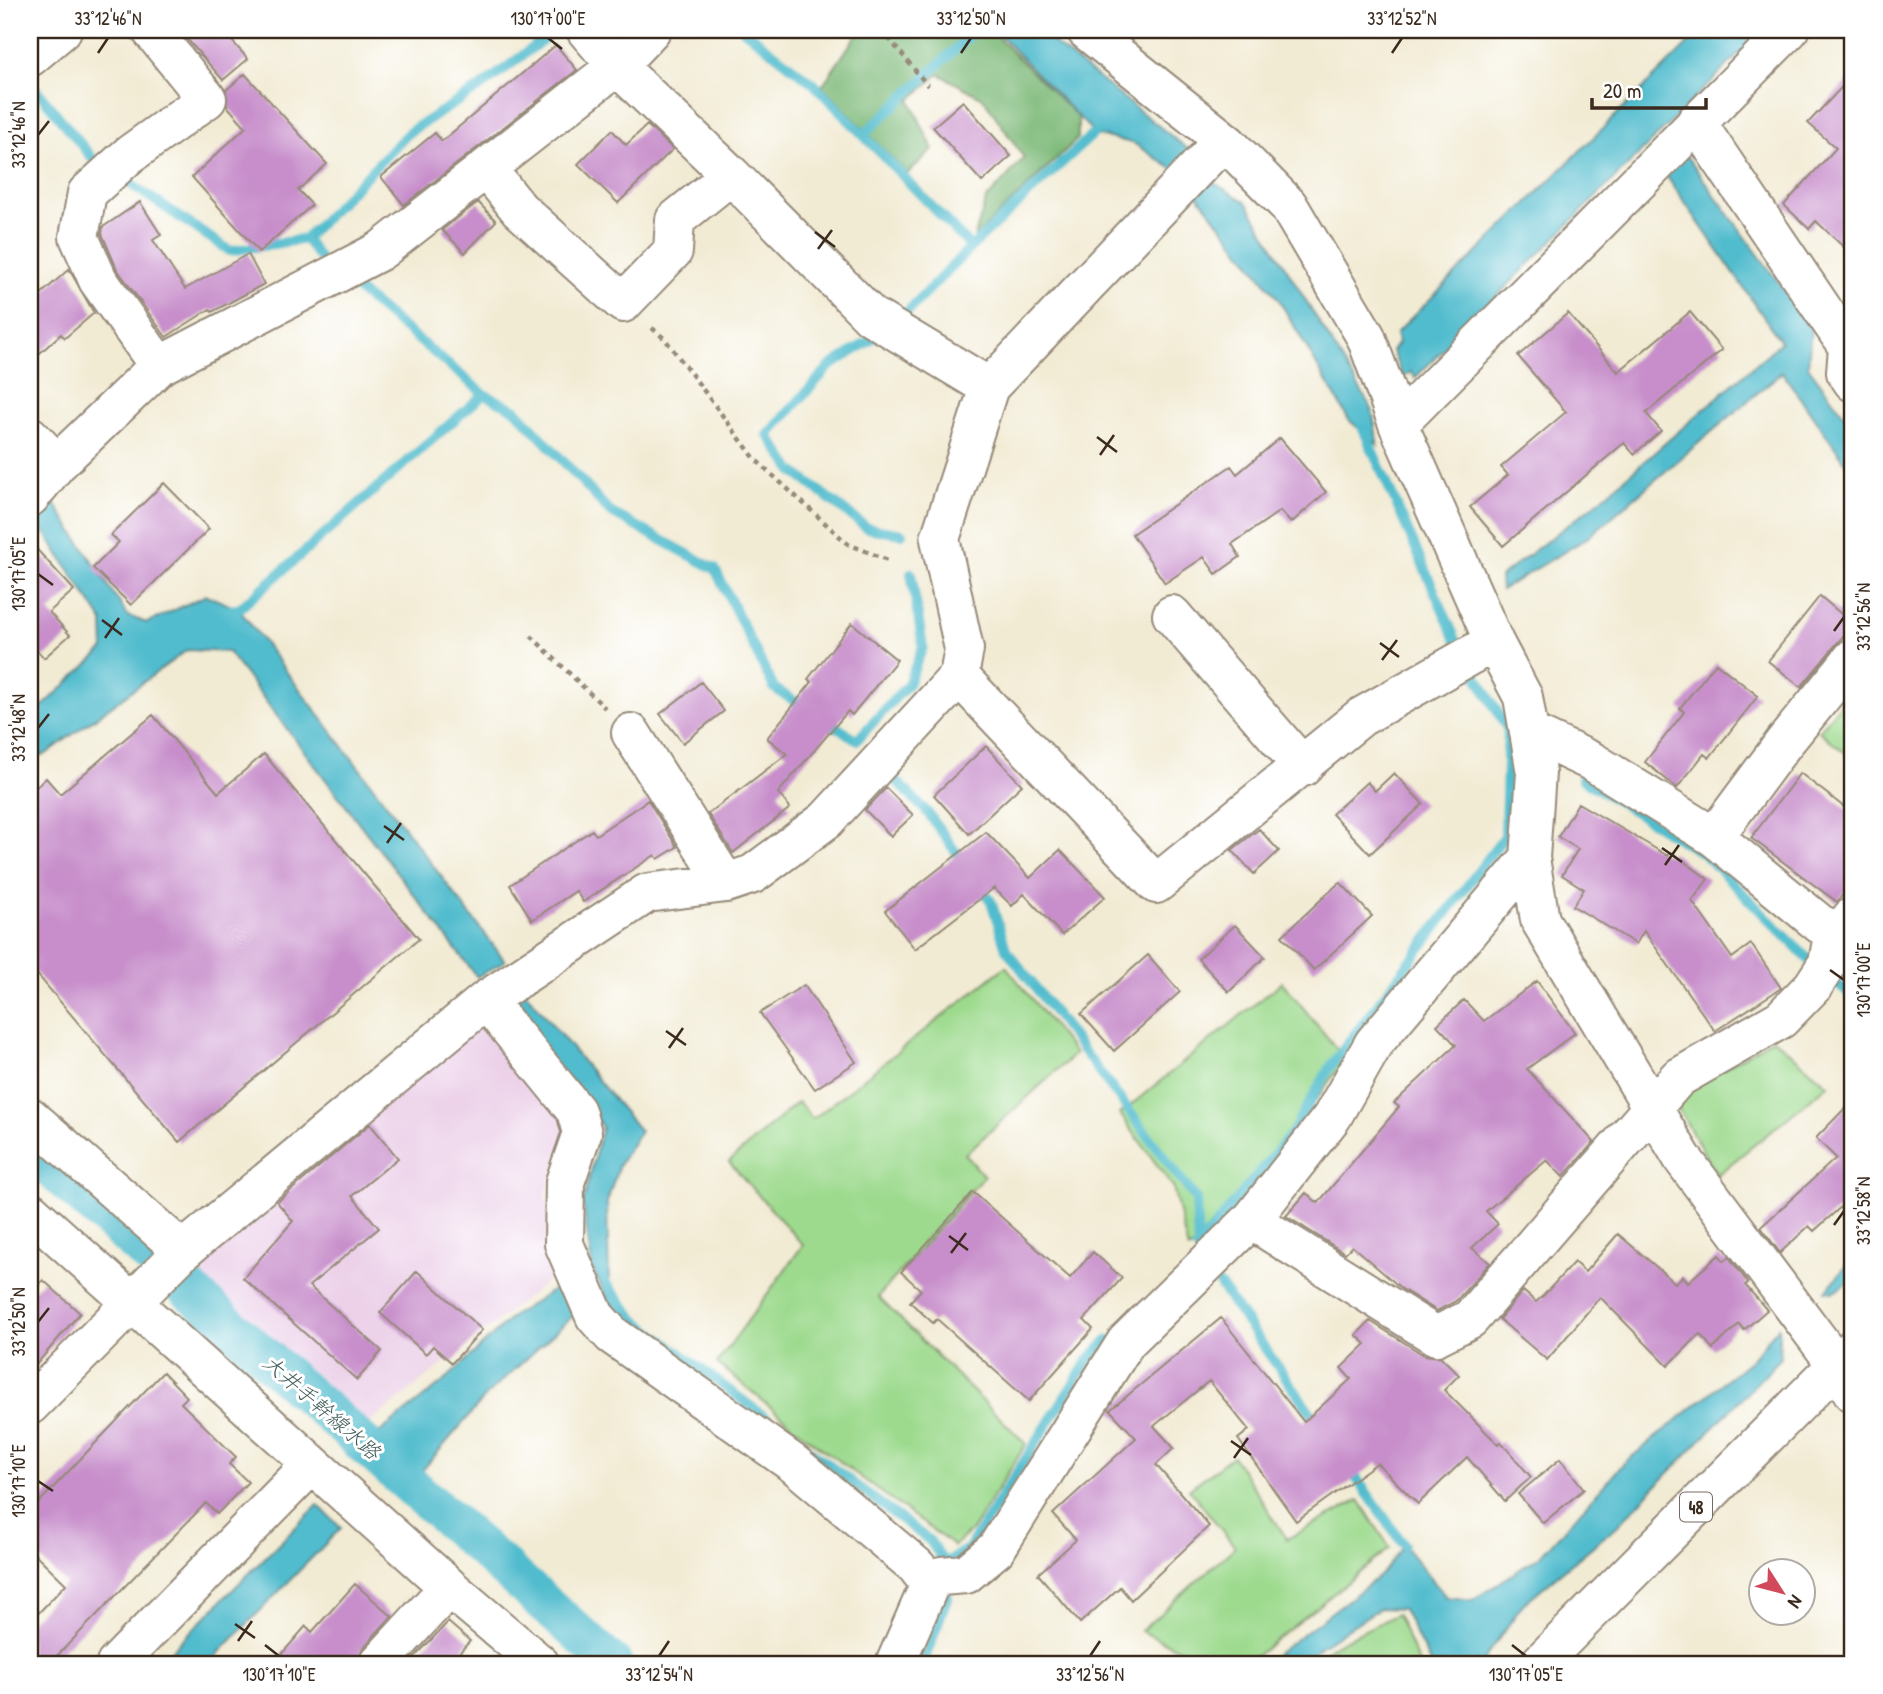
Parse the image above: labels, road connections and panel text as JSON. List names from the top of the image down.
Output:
{
  "streets": {
    "street": ["48"]
  },
  "water": ["大井手幹線水路"],
  "scale_bar": "20 m",
  "north": "bottom right",
  "coordinates": [
    "33°12'46\"N",
    "130°17'00\"E",
    "33°12'50\"N",
    "33°12'52\"N",
    "130°17'05\"E",
    "33°12'56\"N",
    "33°12'48\"N",
    "33°12'58\"N",
    "130°17'10\"E",
    "33°12'54\"N"
  ]
}
